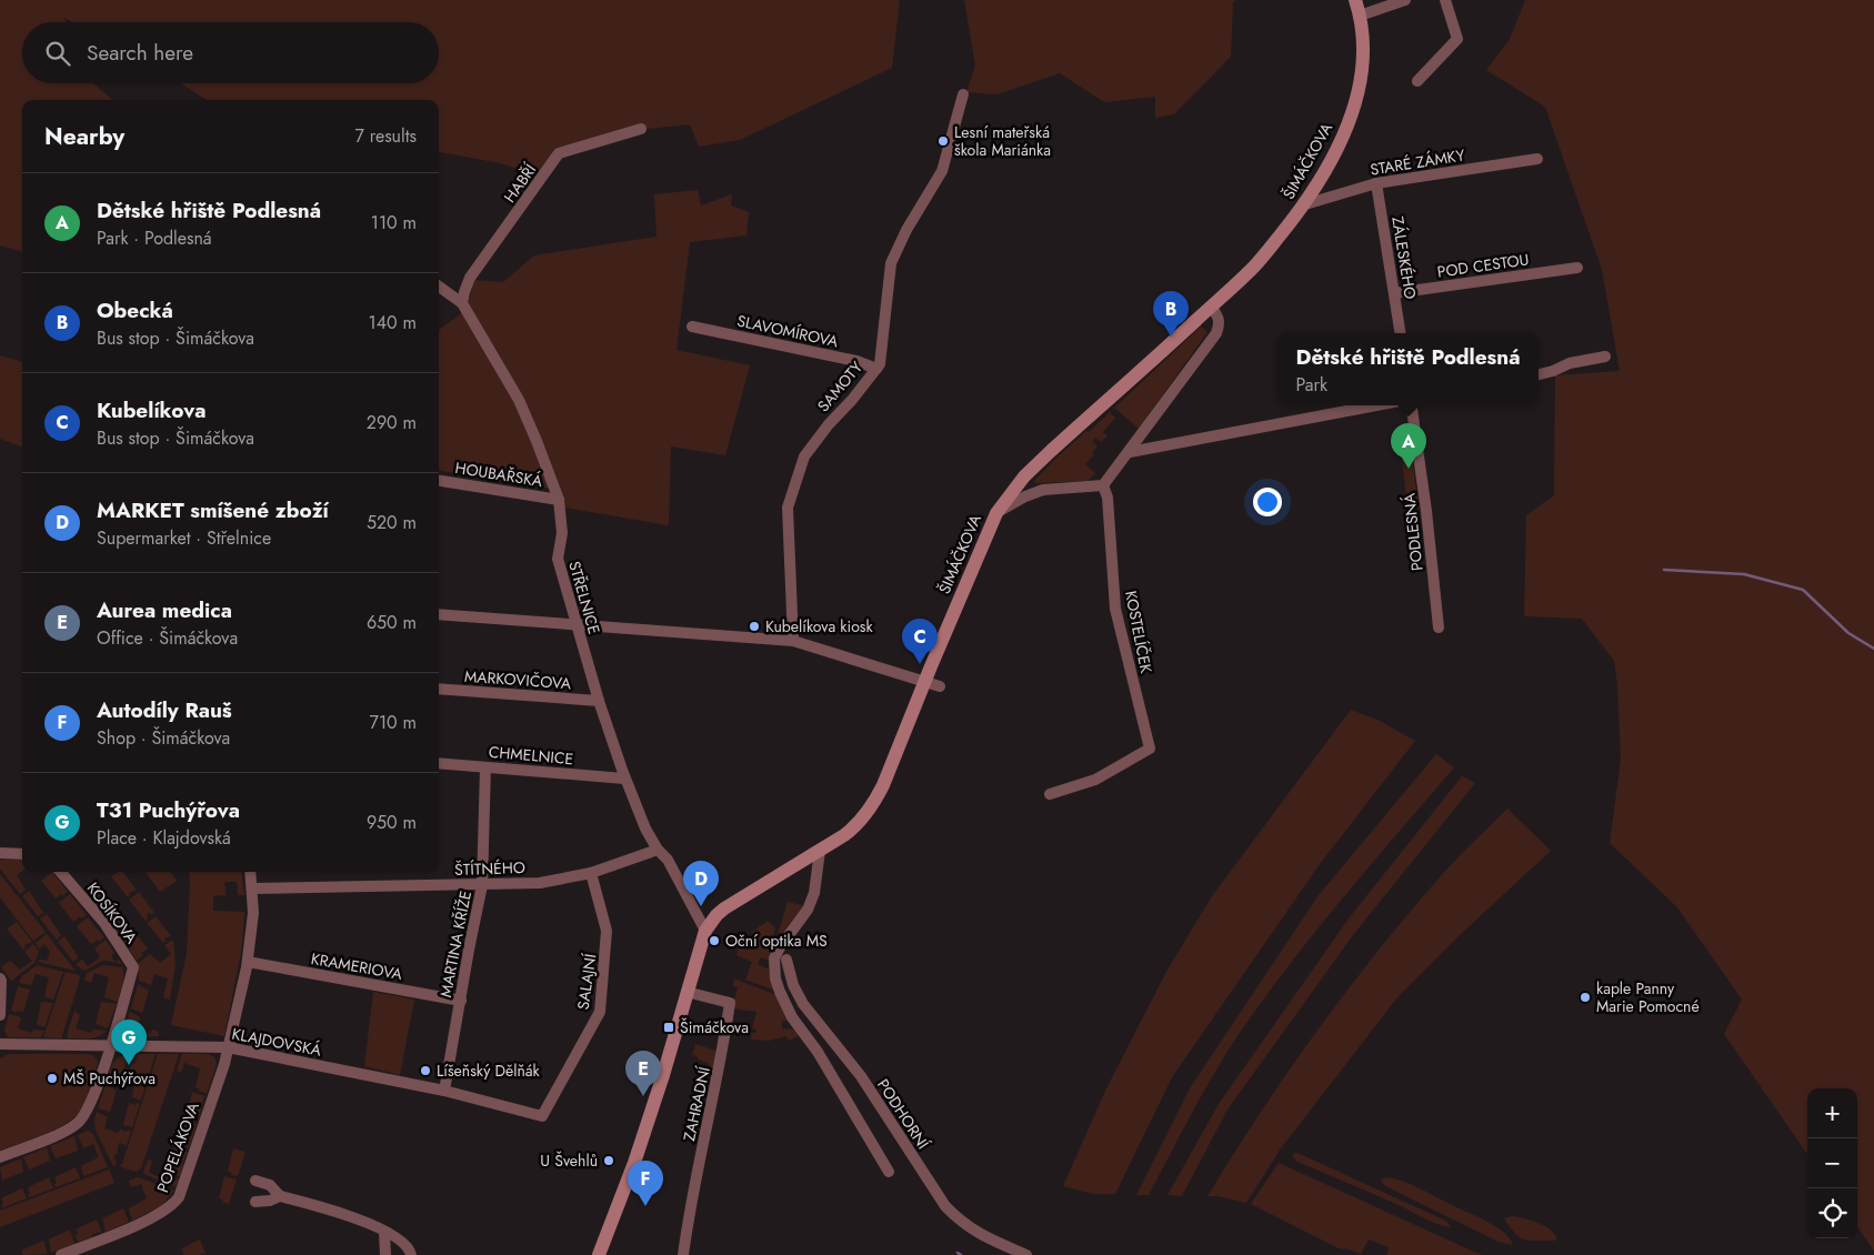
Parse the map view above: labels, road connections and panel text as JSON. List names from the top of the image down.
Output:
{
  "streets": {
    "street": [
      "ŠIMÁČKOVA",
      "STARÉ ZÁMKY",
      "HABŘÍ",
      "ZÁLESKÉHO",
      "POD CESTOU",
      "SLAVOMÍROVA",
      "SAMOTY",
      "HOUBAŘSKÁ",
      "PODLESNÁ",
      "STŘELNICE",
      "KOSTELÍČEK",
      "MARKOVIČOVA",
      "CHMELNICE",
      "ŠTÍTNÉHO",
      "KOSÍKOVA",
      "MARTINA KŘÍŽE",
      "KRAMERIOVA",
      "SALAJNÍ",
      "KLAJDOVSKÁ",
      "ZAHRADNÍ",
      "PODHORNÍ",
      "POPELÁKOVA"
    ]
  },
  "crossings": [
    ["ŠIMÁČKOVA", "STARÉ ZÁMKY"],
    ["ŠIMÁČKOVA", "STŘELNICE"],
    ["ŠIMÁČKOVA", "KOSTELÍČEK"],
    ["ŠIMÁČKOVA", "ZAHRADNÍ"],
    ["STARÉ ZÁMKY", "ZÁLESKÉHO"],
    ["HABŘÍ", "STŘELNICE"],
    ["ZÁLESKÉHO", "POD CESTOU"],
    ["SLAVOMÍROVA", "SAMOTY"],
    ["HOUBAŘSKÁ", "STŘELNICE"],
    ["STŘELNICE", "MARKOVIČOVA"],
    ["STŘELNICE", "CHMELNICE"],
    ["STŘELNICE", "ŠTÍTNÉHO"],
    ["CHMELNICE", "MARTINA KŘÍŽE"],
    ["ŠTÍTNÉHO", "MARTINA KŘÍŽE"],
    ["ŠTÍTNÉHO", "SALAJNÍ"],
    ["ŠTÍTNÉHO", "POPELÁKOVA"],
    ["KOSÍKOVA", "KLAJDOVSKÁ"],
    ["MARTINA KŘÍŽE", "KRAMERIOVA"],
    ["MARTINA KŘÍŽE", "KLAJDOVSKÁ"],
    ["KRAMERIOVA", "POPELÁKOVA"],
    ["SALAJNÍ", "KLAJDOVSKÁ"],
    ["KLAJDOVSKÁ", "POPELÁKOVA"]
  ],
  "places": {
    "other": [
      "Lesní mateřská škola Mariánka",
      "Kubelíkova kiosk",
      "Oční optika MS",
      "kaple Panny Marie Pomocné",
      "Líšeňský Dělňák",
      "MŠ Puchýřova",
      "U Švehlů"
    ],
    "transit": ["Šimáčkova"]
  },
  "page": {
    "search": "Search here",
    "heading": ["Nearby", "7 results"],
    "list": [
      {
        "mark": "A",
        "name": "Dětské hřiště Podlesná",
        "note": "Park · Podlesná",
        "value": "110 m"
      },
      {
        "mark": "B",
        "name": "Obecká",
        "note": "Bus stop · Šimáčkova",
        "value": "140 m"
      },
      {
        "mark": "C",
        "name": "Kubelíkova",
        "note": "Bus stop · Šimáčkova",
        "value": "290 m"
      },
      {
        "mark": "D",
        "name": "MARKET smíšené zboží",
        "note": "Supermarket · Střelnice",
        "value": "520 m"
      },
      {
        "mark": "E",
        "name": "Aurea medica",
        "note": "Office · Šimáčkova",
        "value": "650 m"
      },
      {
        "mark": "F",
        "name": "Autodíly Rauš",
        "note": "Shop · Šimáčkova",
        "value": "710 m"
      },
      {
        "mark": "G",
        "name": "T31 Puchýřova",
        "note": "Place · Klajdovská",
        "value": "950 m"
      }
    ],
    "pins": [
      "B",
      "A",
      "C",
      "D",
      "G",
      "E",
      "F"
    ],
    "popup": ["Dětské hřiště Podlesná", "Park"],
    "map_buttons": ["+", "−"]
  }
}
